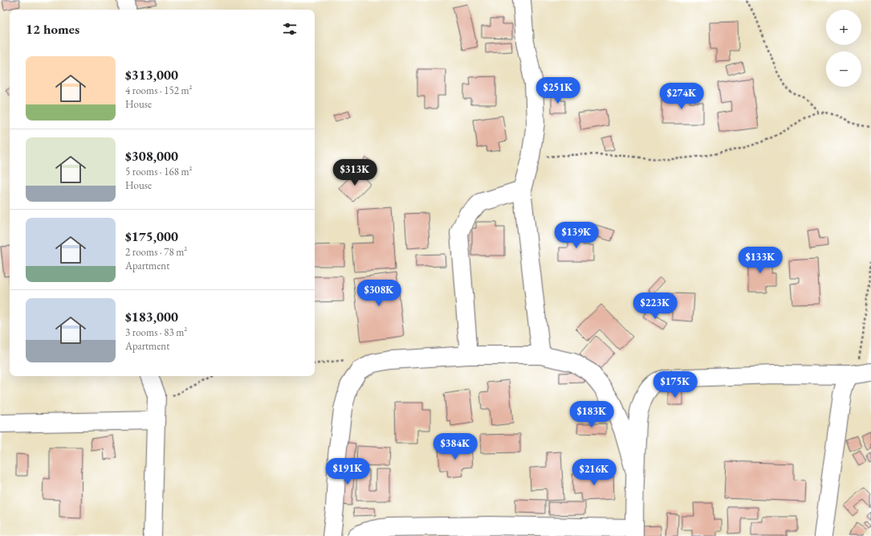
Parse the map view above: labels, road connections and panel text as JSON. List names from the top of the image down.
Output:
{
  "page": {
    "map_buttons": ["+", "−"],
    "heading": "12 homes",
    "list": [
      {
        "name": "$313,000",
        "note": "4 rooms · 152 m² · House"
      },
      {
        "name": "$308,000",
        "note": "5 rooms · 168 m² · House"
      },
      {
        "name": "$175,000",
        "note": "2 rooms · 78 m² · Apartment"
      },
      {
        "name": "$183,000",
        "note": "3 rooms · 83 m² · Apartment"
      }
    ],
    "price": [
      "$251K",
      "$274K",
      "$313K",
      "$139K",
      "$133K",
      "$308K",
      "$223K",
      "$175K",
      "$183K",
      "$384K",
      "$191K",
      "$216K"
    ]
  }
}
